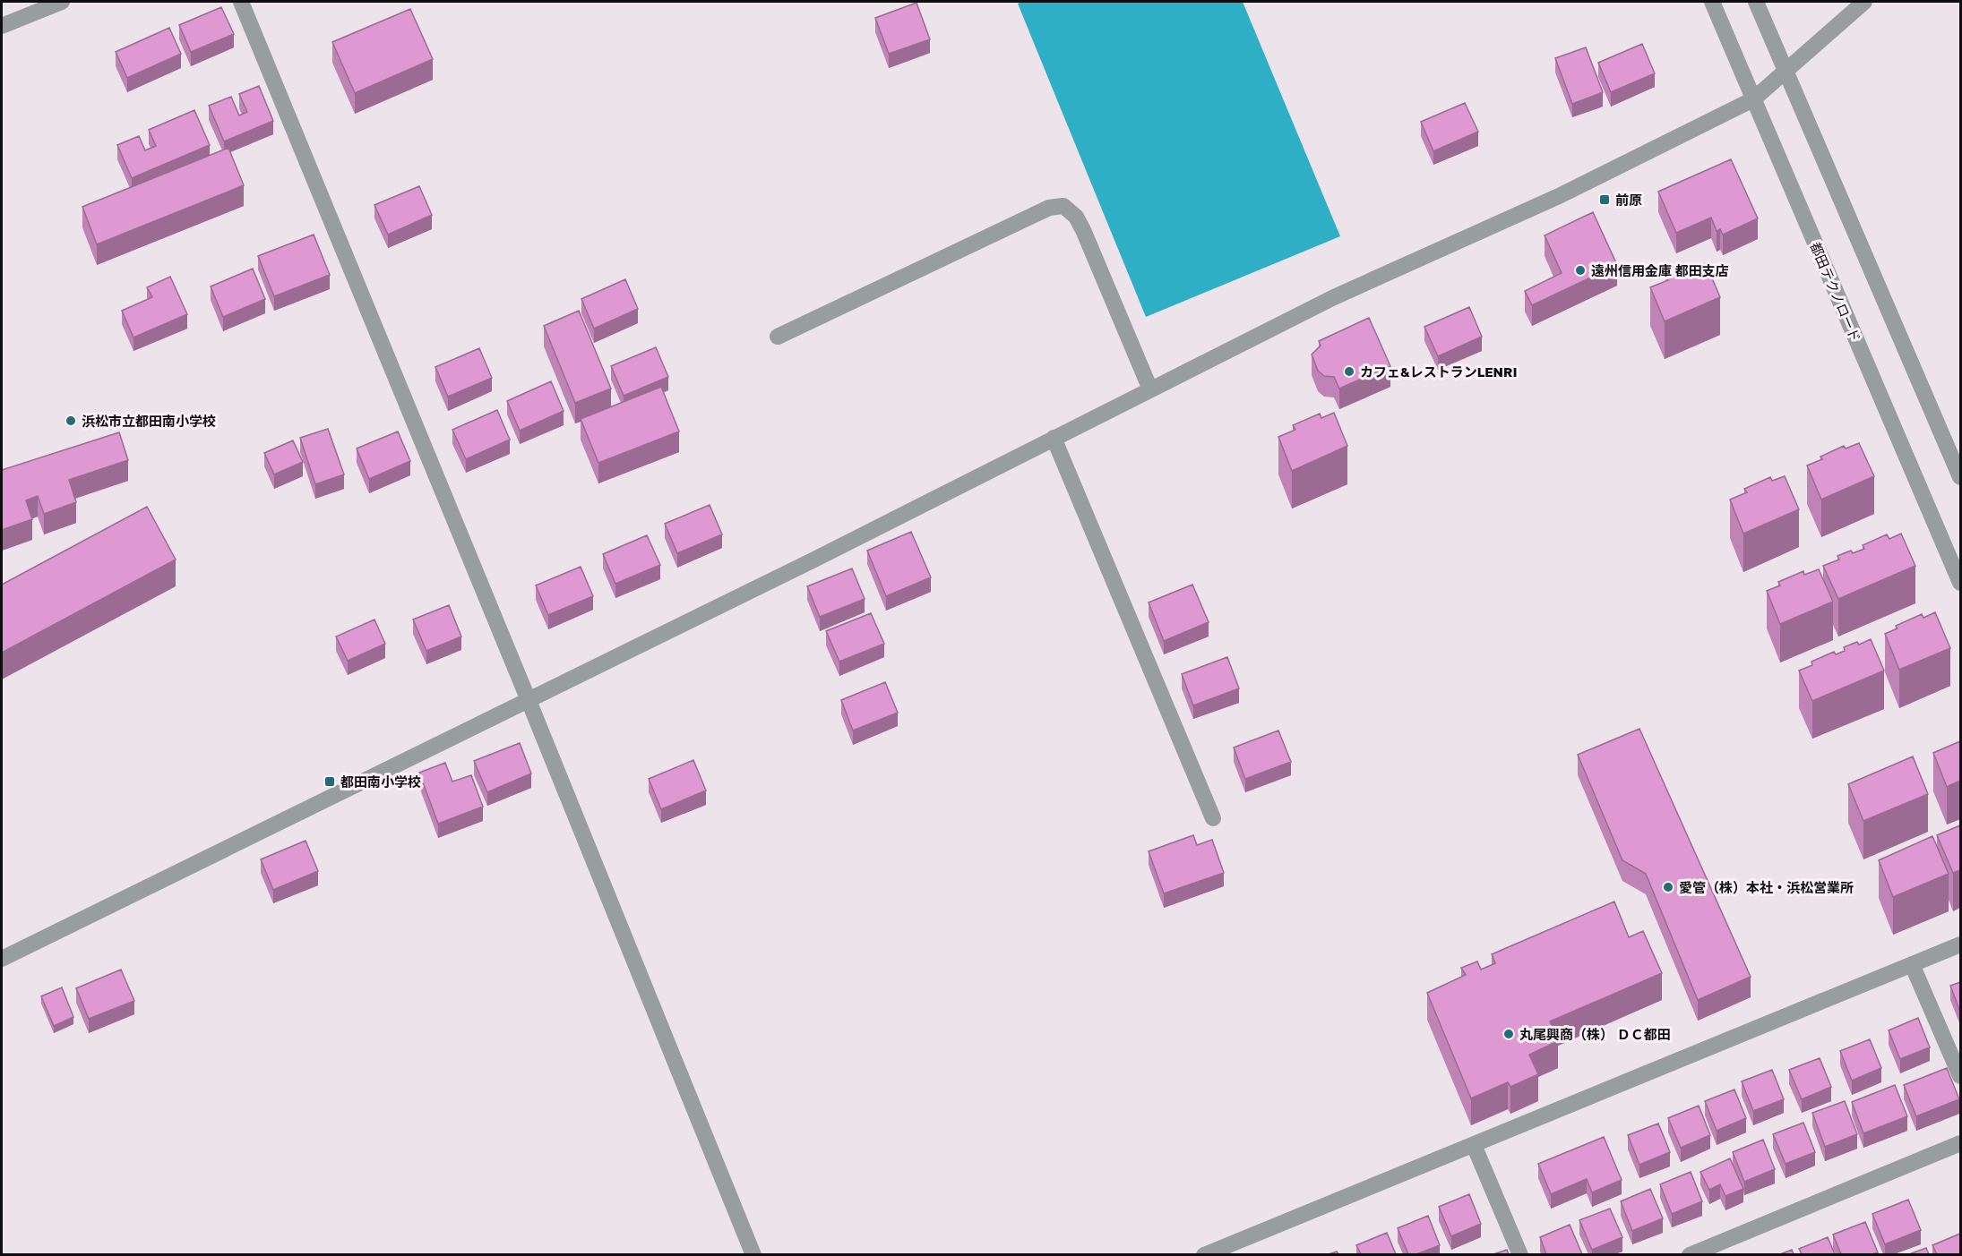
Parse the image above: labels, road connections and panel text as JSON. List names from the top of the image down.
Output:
{
  "streets": {
    "street": ["都田テクノロード"]
  },
  "places": {
    "transit": ["前原", "都田南小学校"],
    "other": [
      "遠州信用金庫 都田支店",
      "カフェ&レストランLENRI",
      "浜松市立都田南小学校",
      "愛管（株）本社・浜松営業所",
      "丸尾興商（株） ＤＣ都田"
    ]
  }
}
